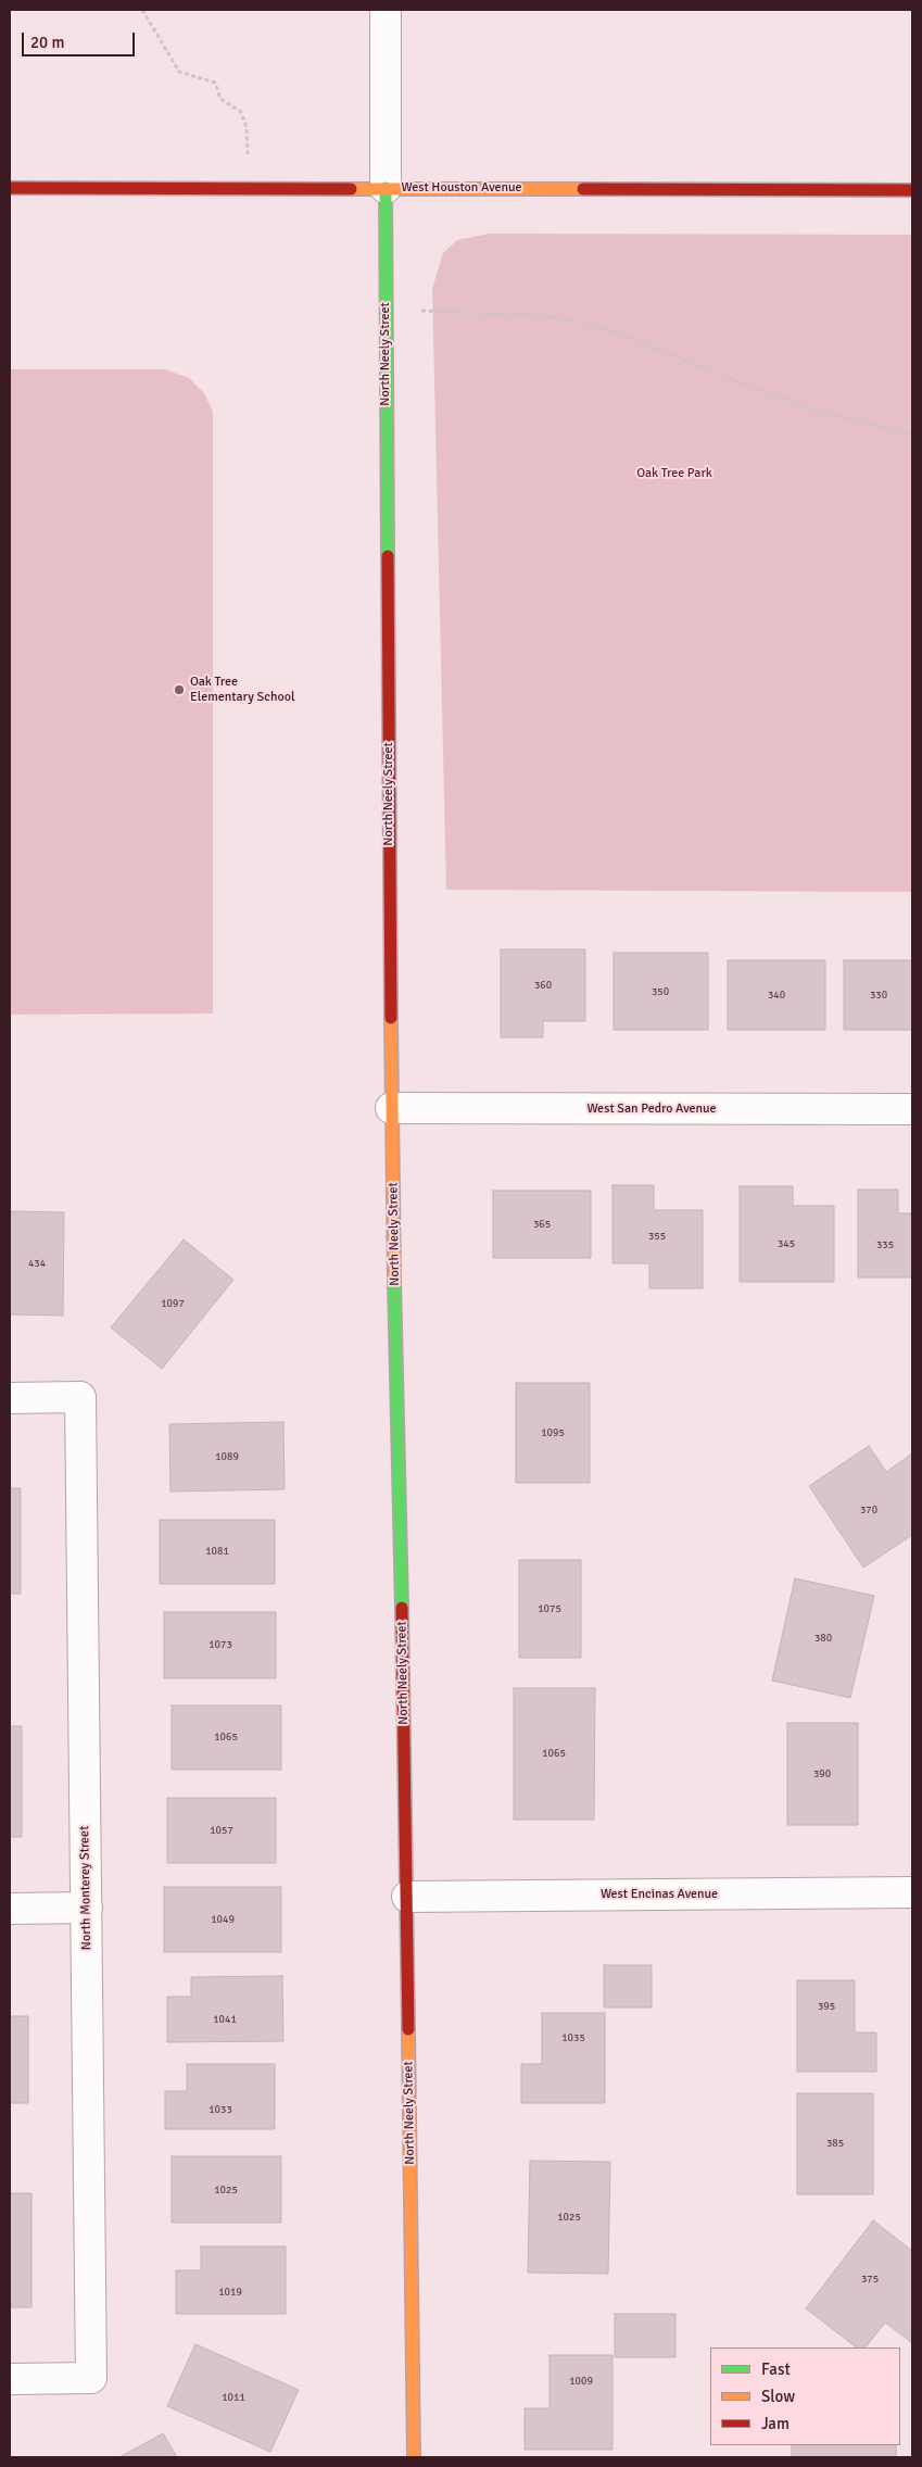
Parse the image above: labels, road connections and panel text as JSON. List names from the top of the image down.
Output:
{
  "streets": {
    "street": [
      "West Houston Avenue",
      "North Neely Street",
      "West San Pedro Avenue",
      "North Monterey Street",
      "West Encinas Avenue"
    ]
  },
  "crossings": [
    ["West Houston Avenue", "North Neely Street"],
    ["North Neely Street", "West San Pedro Avenue"],
    ["North Neely Street", "West Encinas Avenue"]
  ],
  "parks": ["Oak Tree Park"],
  "places": ["Oak Tree Elementary School"],
  "house_numbers": [
    "360",
    "350",
    "340",
    "330",
    "365",
    "355",
    "345",
    "335",
    "434",
    "1097",
    "1095",
    "1089",
    "370",
    "1081",
    "1075",
    "380",
    "1073",
    "1065",
    "1065",
    "390",
    "1057",
    "1049",
    "395",
    "1041",
    "1035",
    "1033",
    "385",
    "1025",
    "1025",
    "375",
    "1019",
    "1009",
    "1011"
  ],
  "legend": ["Fast", "Slow", "Jam"],
  "scale_bar": "20 m"
}
